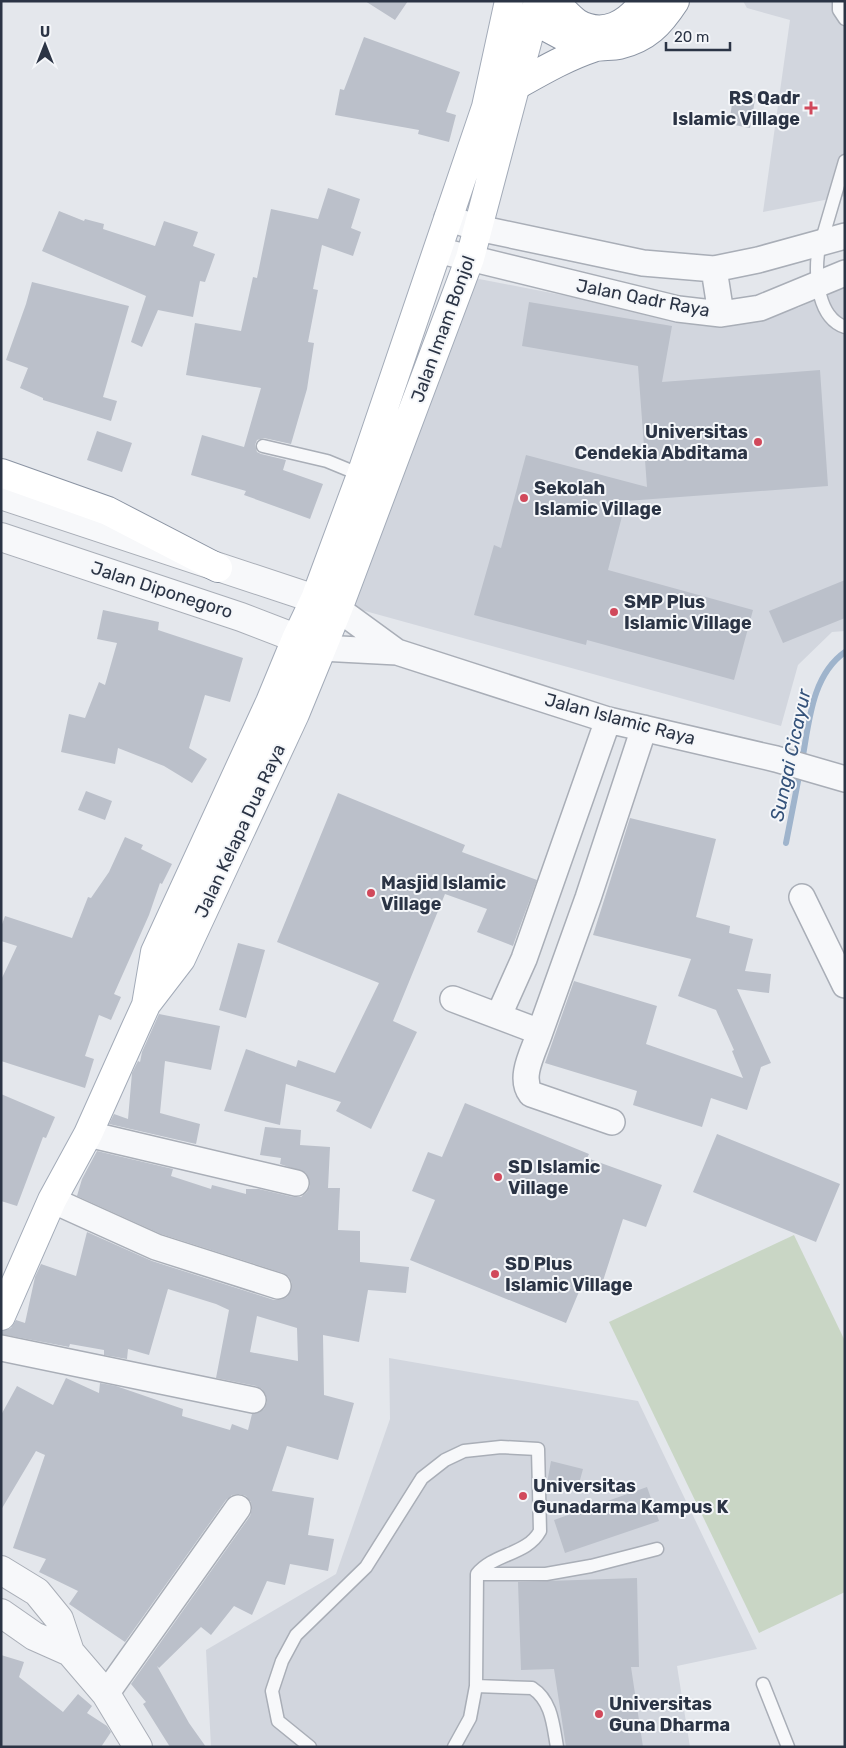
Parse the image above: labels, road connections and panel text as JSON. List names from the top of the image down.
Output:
{
  "streets": {
    "main road": ["Jalan Imam Bonjol", "Jalan Kelapa Dua Raya"],
    "street": ["Jalan Qadr Raya", "Jalan Diponegoro", "Jalan Islamic Raya"]
  },
  "crossings": [
    ["Jalan Qadr Raya", "Jalan Imam Bonjol"],
    ["Jalan Imam Bonjol", "Jalan Diponegoro"],
    ["Jalan Imam Bonjol", "Jalan Islamic Raya"],
    ["Jalan Imam Bonjol", "Jalan Kelapa Dua Raya"],
    ["Jalan Diponegoro", "Jalan Islamic Raya"],
    ["Jalan Diponegoro", "Jalan Kelapa Dua Raya"],
    ["Jalan Islamic Raya", "Jalan Kelapa Dua Raya"]
  ],
  "water": ["Sungai Cicayur"],
  "places": {
    "health": ["RS Qadr Islamic Village"],
    "other": [
      "Universitas Cendekia Abditama",
      "Sekolah Islamic Village",
      "SMP Plus Islamic Village",
      "Masjid Islamic Village",
      "SD Islamic Village",
      "SD Plus Islamic Village",
      "Universitas Gunadarma Kampus K",
      "Universitas Guna Dharma"
    ]
  },
  "scale_bar": "20 m",
  "north": "top"
}
